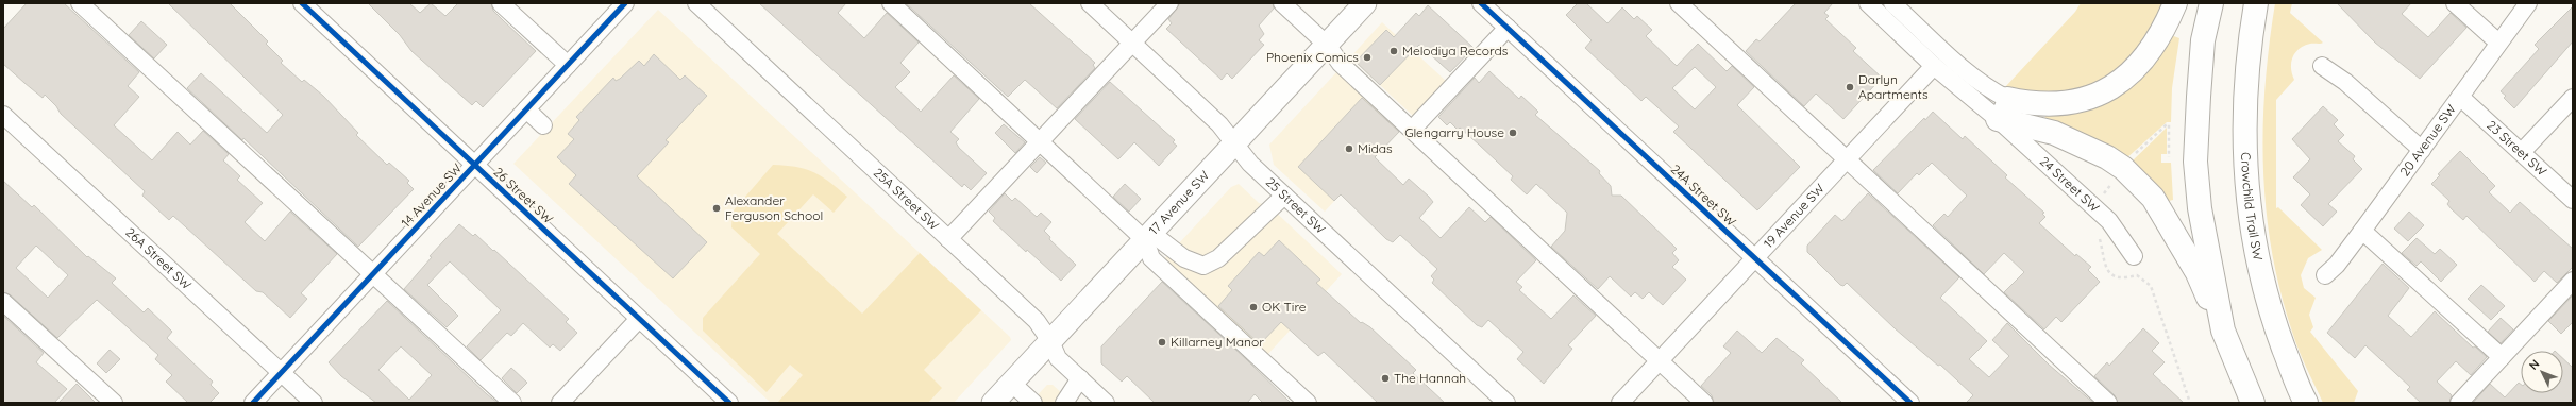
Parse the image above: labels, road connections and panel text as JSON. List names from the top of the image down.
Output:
{
  "streets": {
    "highway": ["Crowchild Trail SW"],
    "main road": ["17 Avenue SW"],
    "street": [
      "20 Avenue SW",
      "23 Street SW",
      "24 Street SW",
      "14 Avenue SW",
      "26 Street SW",
      "24A Street SW",
      "25A Street SW",
      "25 Street SW",
      "19 Avenue SW",
      "26A Street SW"
    ]
  },
  "crossings": [
    ["20 Avenue SW", "23 Street SW"],
    ["24 Street SW", "19 Avenue SW"],
    ["14 Avenue SW", "26 Street SW"],
    ["14 Avenue SW", "26A Street SW"],
    ["24A Street SW", "19 Avenue SW"],
    ["25A Street SW", "17 Avenue SW"],
    ["17 Avenue SW", "25 Street SW"]
  ],
  "places": [
    "Melodiya Records",
    "Phoenix Comics",
    "Darlyn Apartments",
    "Glengarry House",
    "Midas",
    "Alexander Ferguson School",
    "OK Tire",
    "Killarney Manor",
    "The Hannah"
  ],
  "north": "top left"
}
